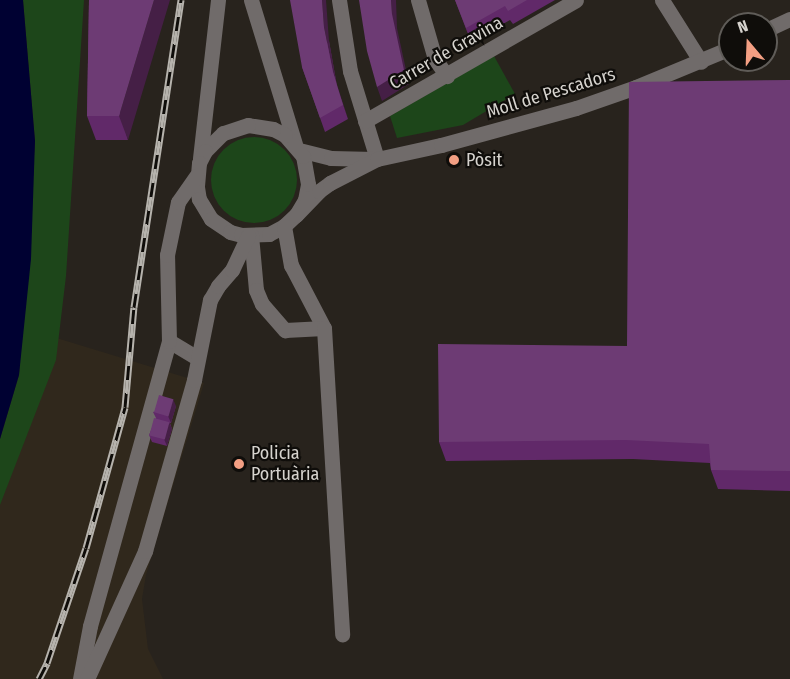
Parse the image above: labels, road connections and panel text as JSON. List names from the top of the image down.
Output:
{
  "streets": {
    "street": ["Carrer de Gravina", "Moll de Pescadors"]
  },
  "places": ["Pòsit", "Policia Portuària"],
  "north": "top"
}
